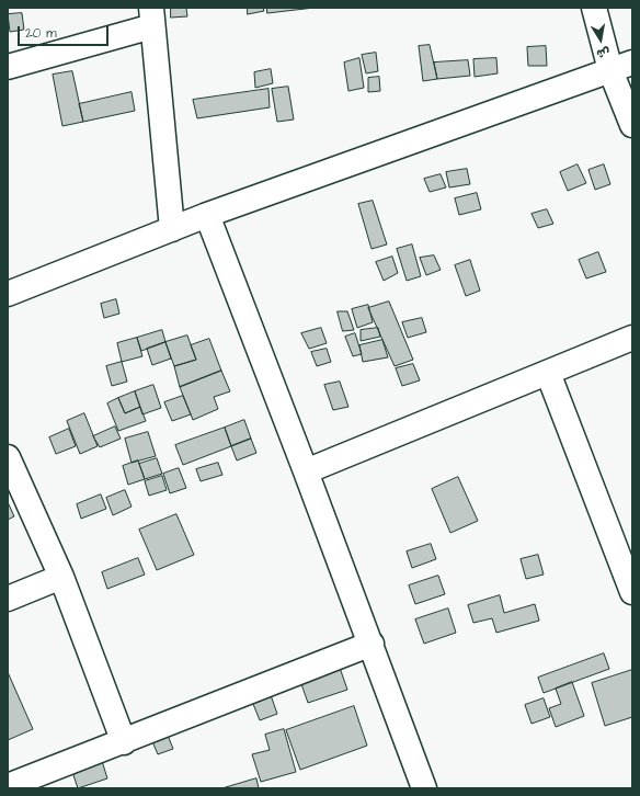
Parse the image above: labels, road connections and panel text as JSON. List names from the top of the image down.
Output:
{
  "scale_bar": "20 m",
  "north": "bottom"
}
